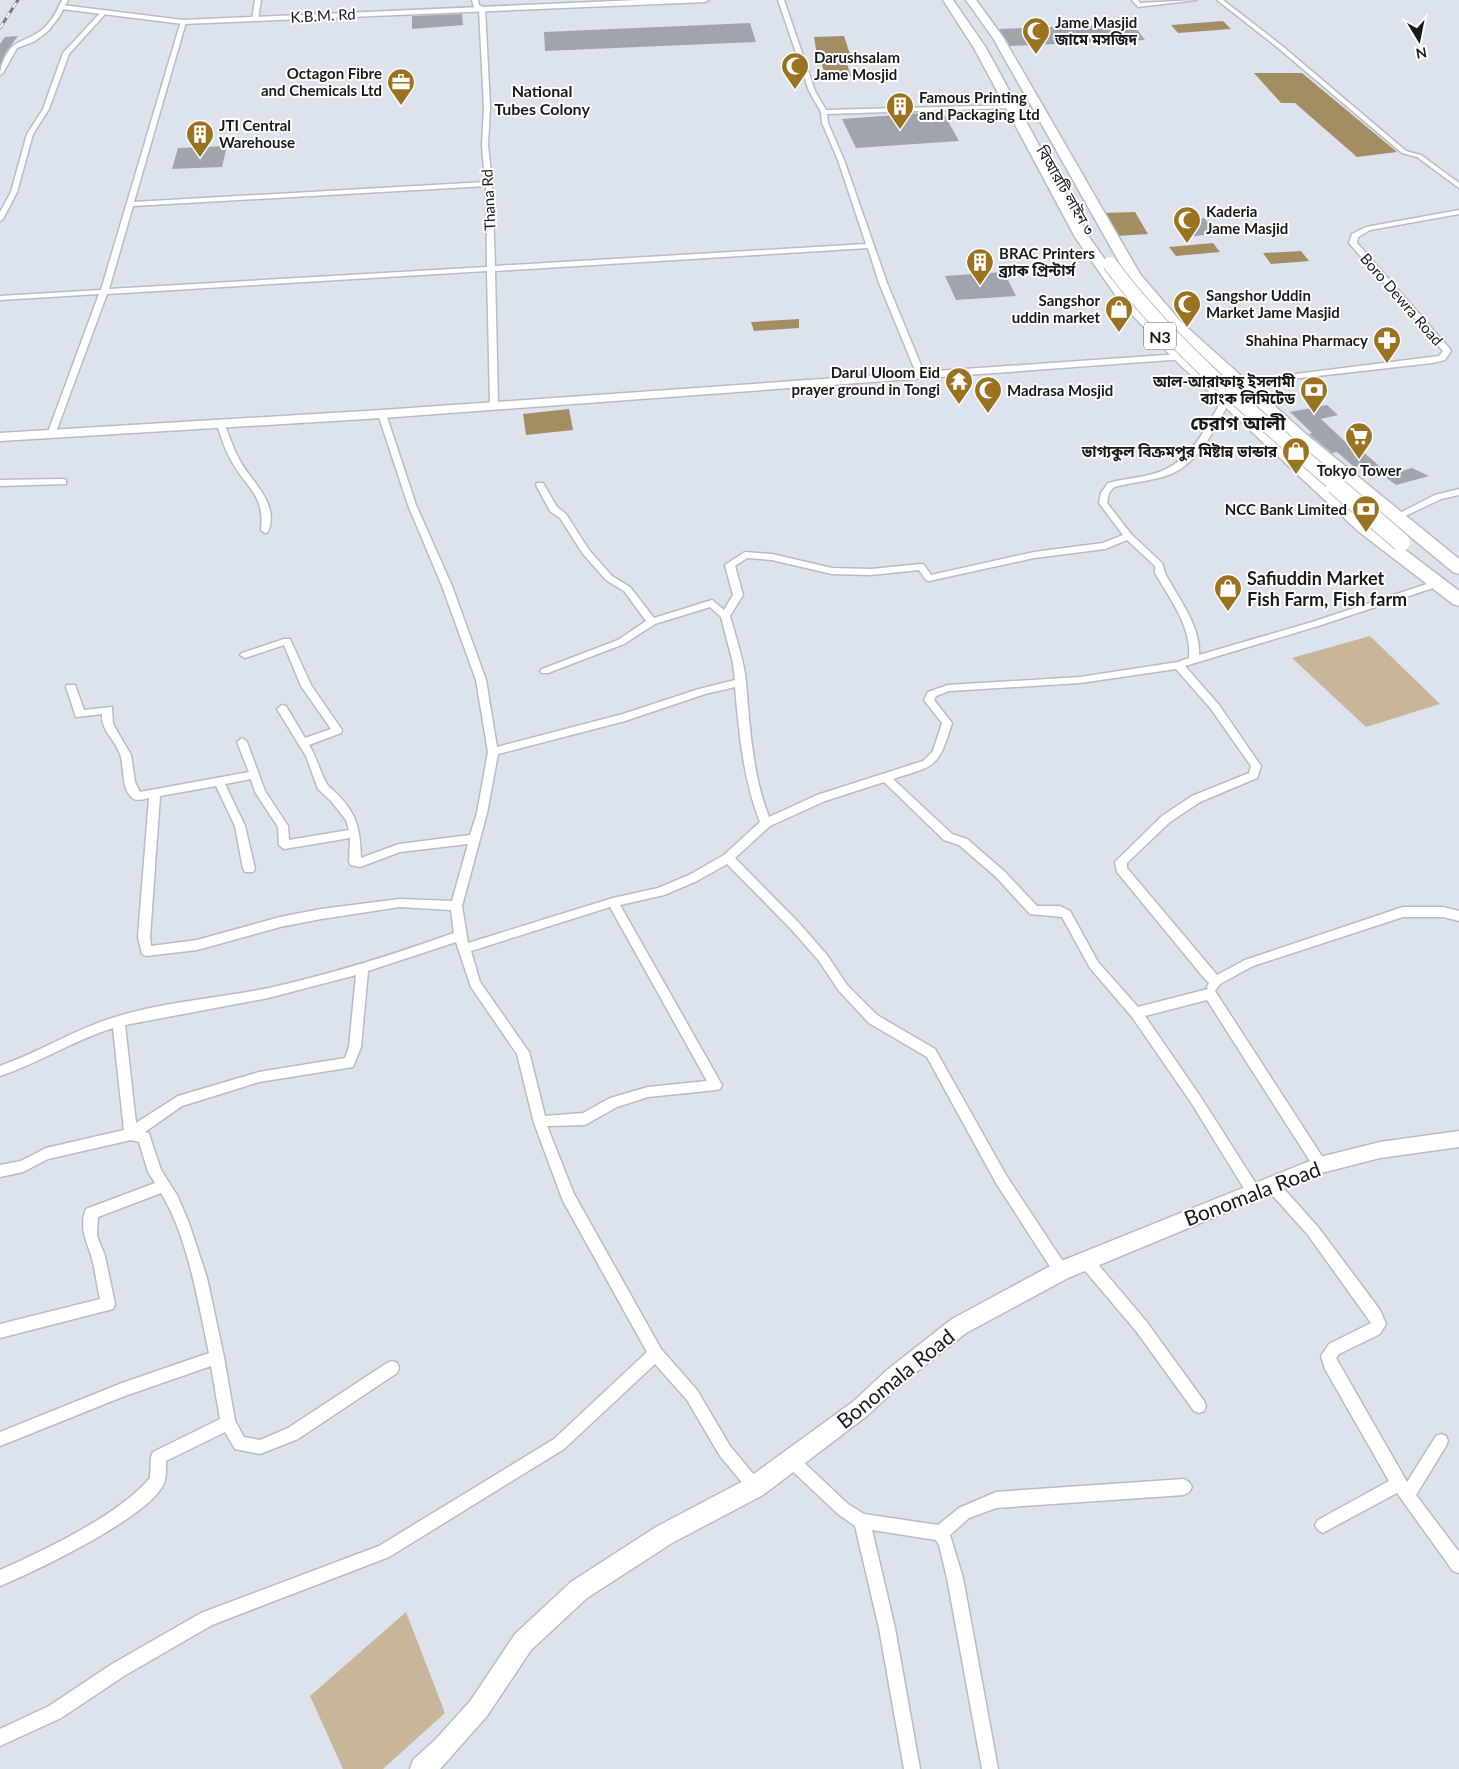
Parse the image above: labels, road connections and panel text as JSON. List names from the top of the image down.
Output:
{
  "streets": {
    "highway": ["বিআরটি লাইন ৩", "N3"],
    "street": [
      "K.B.M. Rd",
      "Thana Rd",
      "Boro Dewra Road",
      "Bonomala Road"
    ]
  },
  "crossings": [
    ["K.B.M. Rd", "Thana Rd"],
    ["Boro Dewra Road", "N3"]
  ],
  "districts": ["National Tubes Colony", "চেরাগ আলী"],
  "places": {
    "mosque": [
      "Jame Masjid জামে মসজিদ",
      "Darushsalam Jame Mosjid",
      "Kaderia Jame Masjid",
      "Sangshor Uddin Market Jame Masjid",
      "Madrasa Mosjid"
    ],
    "office": ["Octagon Fibre and Chemicals Ltd"],
    "building": ["Famous Printing and Packaging Ltd", "JTI Central Warehouse", "BRAC Printers ব্র্যাক প্রিন্টার্স"],
    "shop": ["Sangshor uddin market", "ভাগ্যকুল বিক্রমপুর মিষ্টান্ন ভান্ডার", "Safiuddin Market Fish Farm, Fish farm"],
    "pharmacy": ["Shahina Pharmacy"],
    "temple": ["Darul Uloom Eid prayer ground in Tongi"],
    "bank": ["আল-আরাফাহ্ ইসলামী ব্যাংক লিমিটেড", "NCC Bank Limited"],
    "supermarket": ["Tokyo Tower"]
  },
  "north": "bottom"
}
